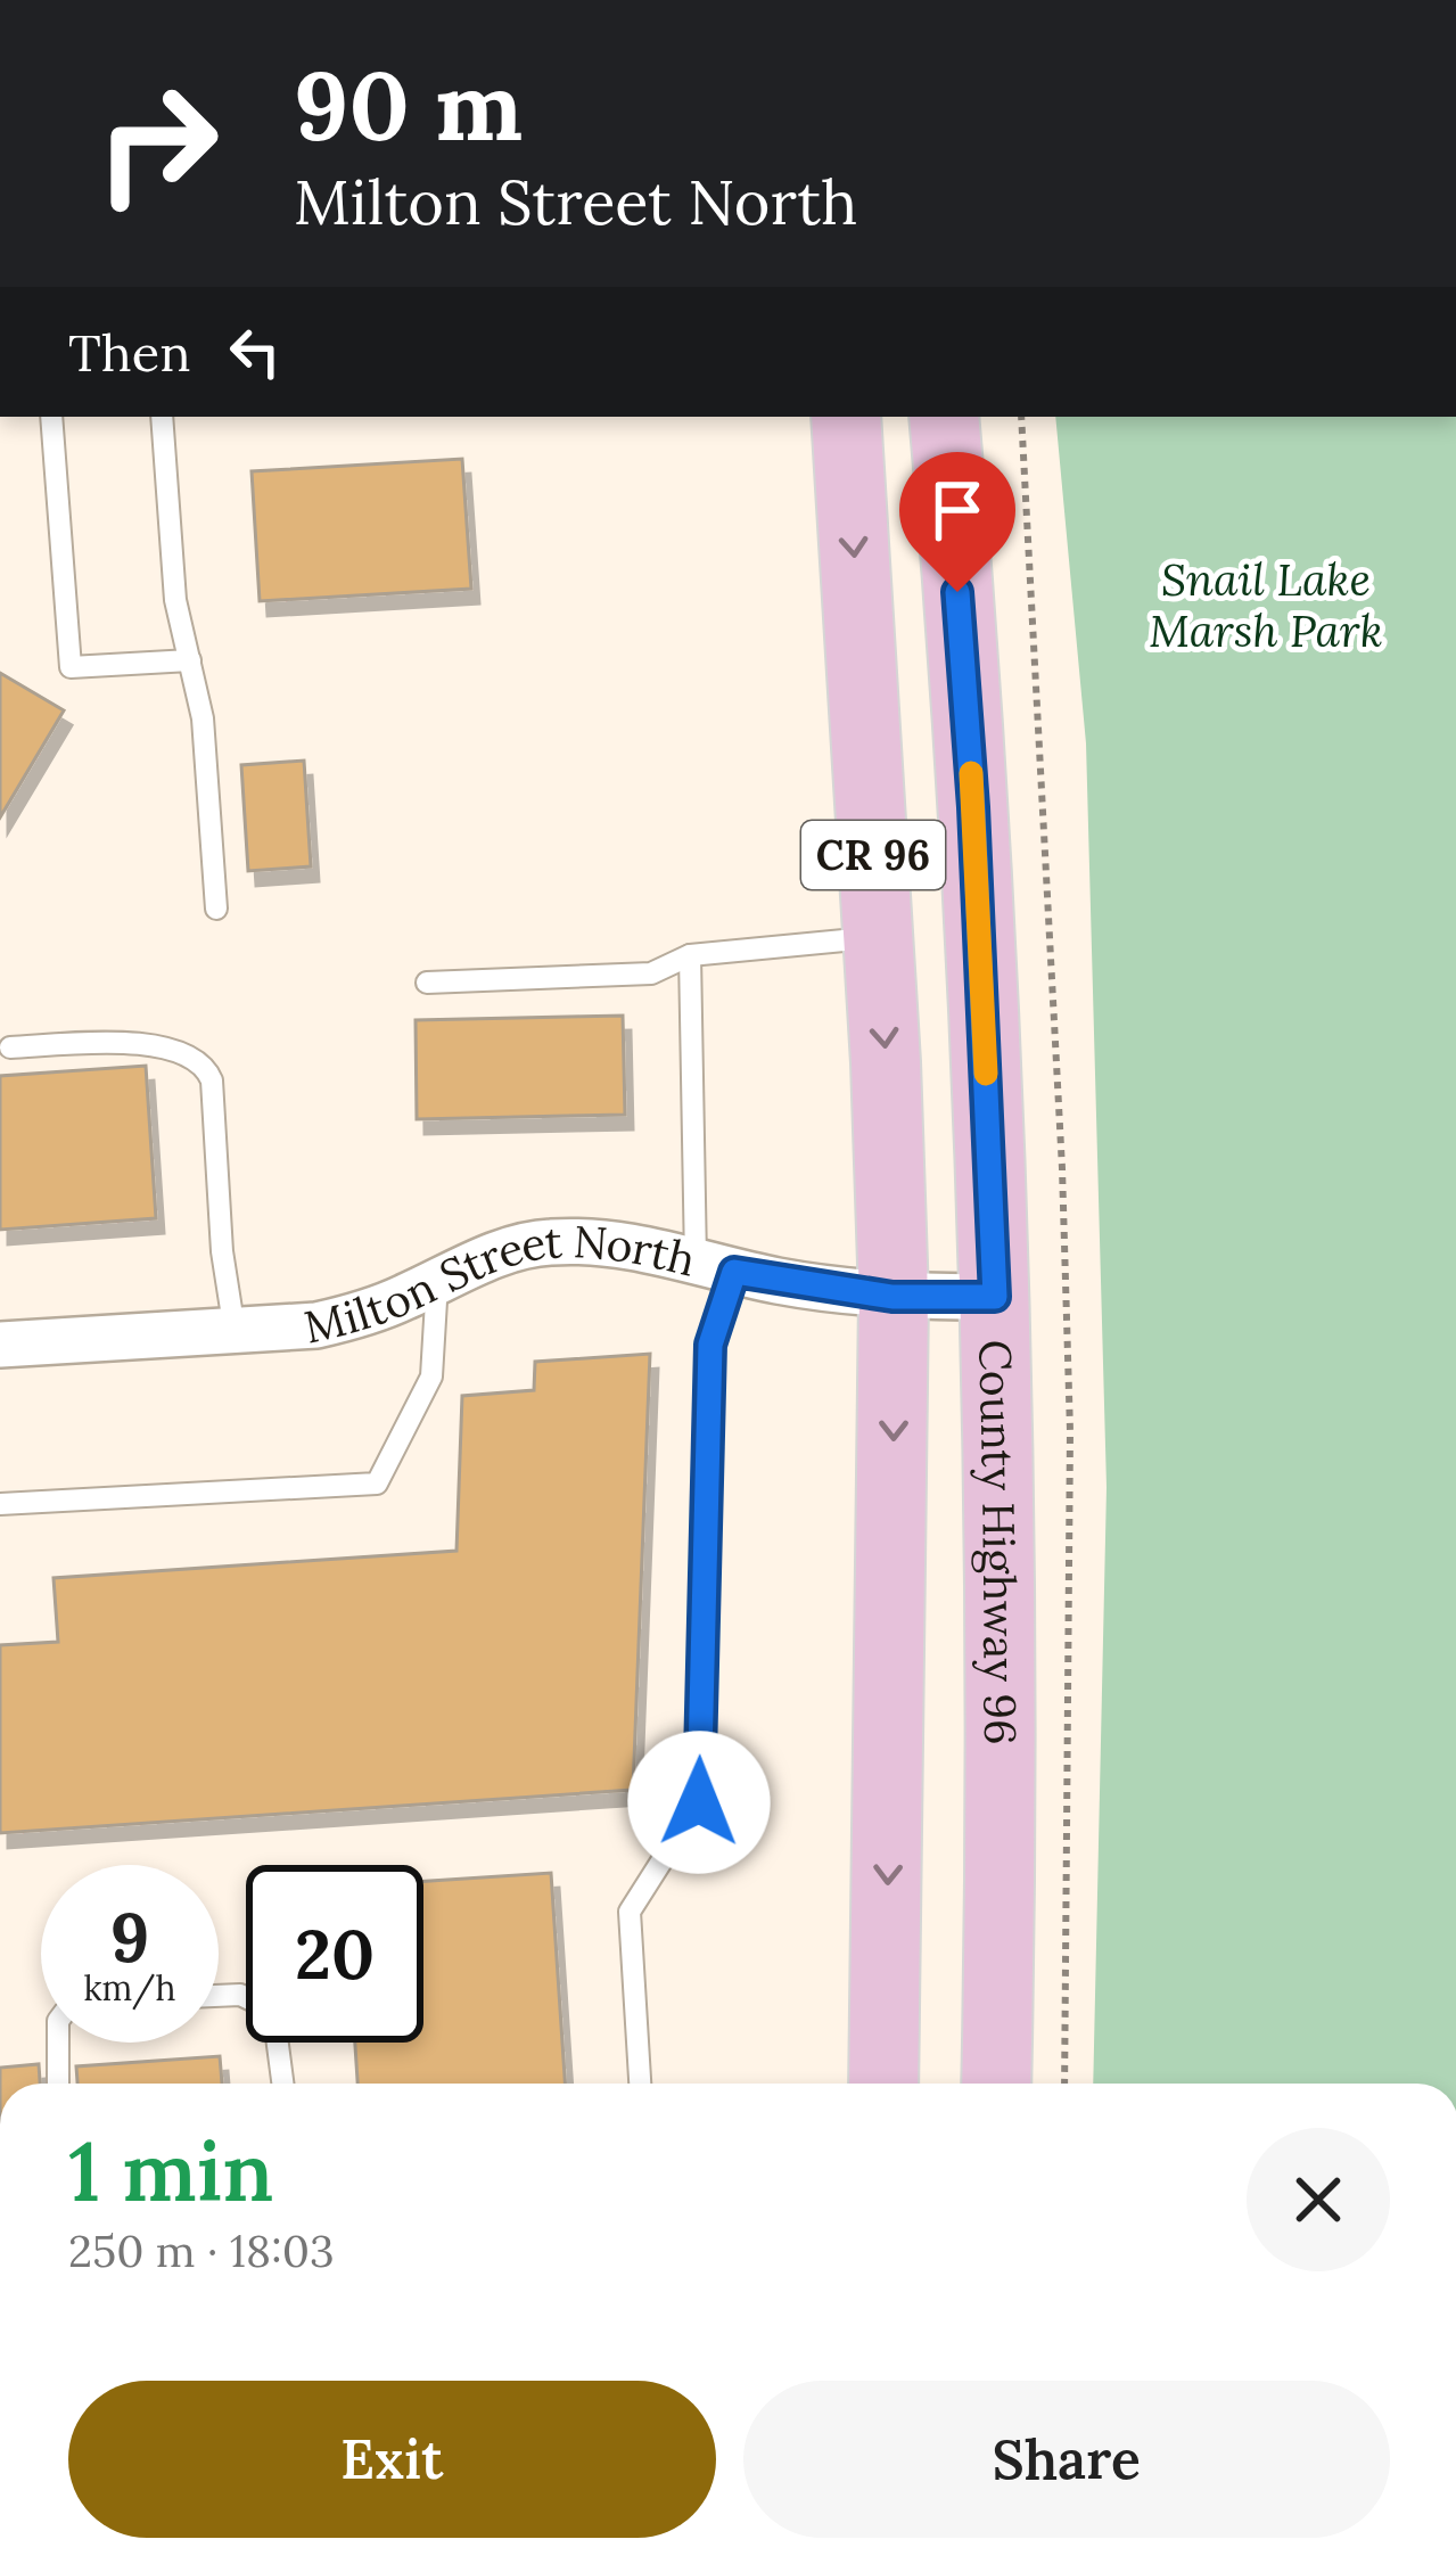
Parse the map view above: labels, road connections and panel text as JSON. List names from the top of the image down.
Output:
{
  "streets": {
    "main road": ["CR 96", "County Highway 96"],
    "street": ["Milton Street North"]
  },
  "crossings": [
    ["CR 96", "Milton Street North"],
    ["Milton Street North", "County Highway 96"]
  ],
  "parks": ["Snail Lake Marsh Park"],
  "page": {
    "turn": ["90 m", "Milton Street North"],
    "then": "Then",
    "speed": "9 km/h",
    "limit": "20",
    "heading": ["1 min", "250 m · 18:03"],
    "buttons": ["Exit", "Share"]
  }
}
